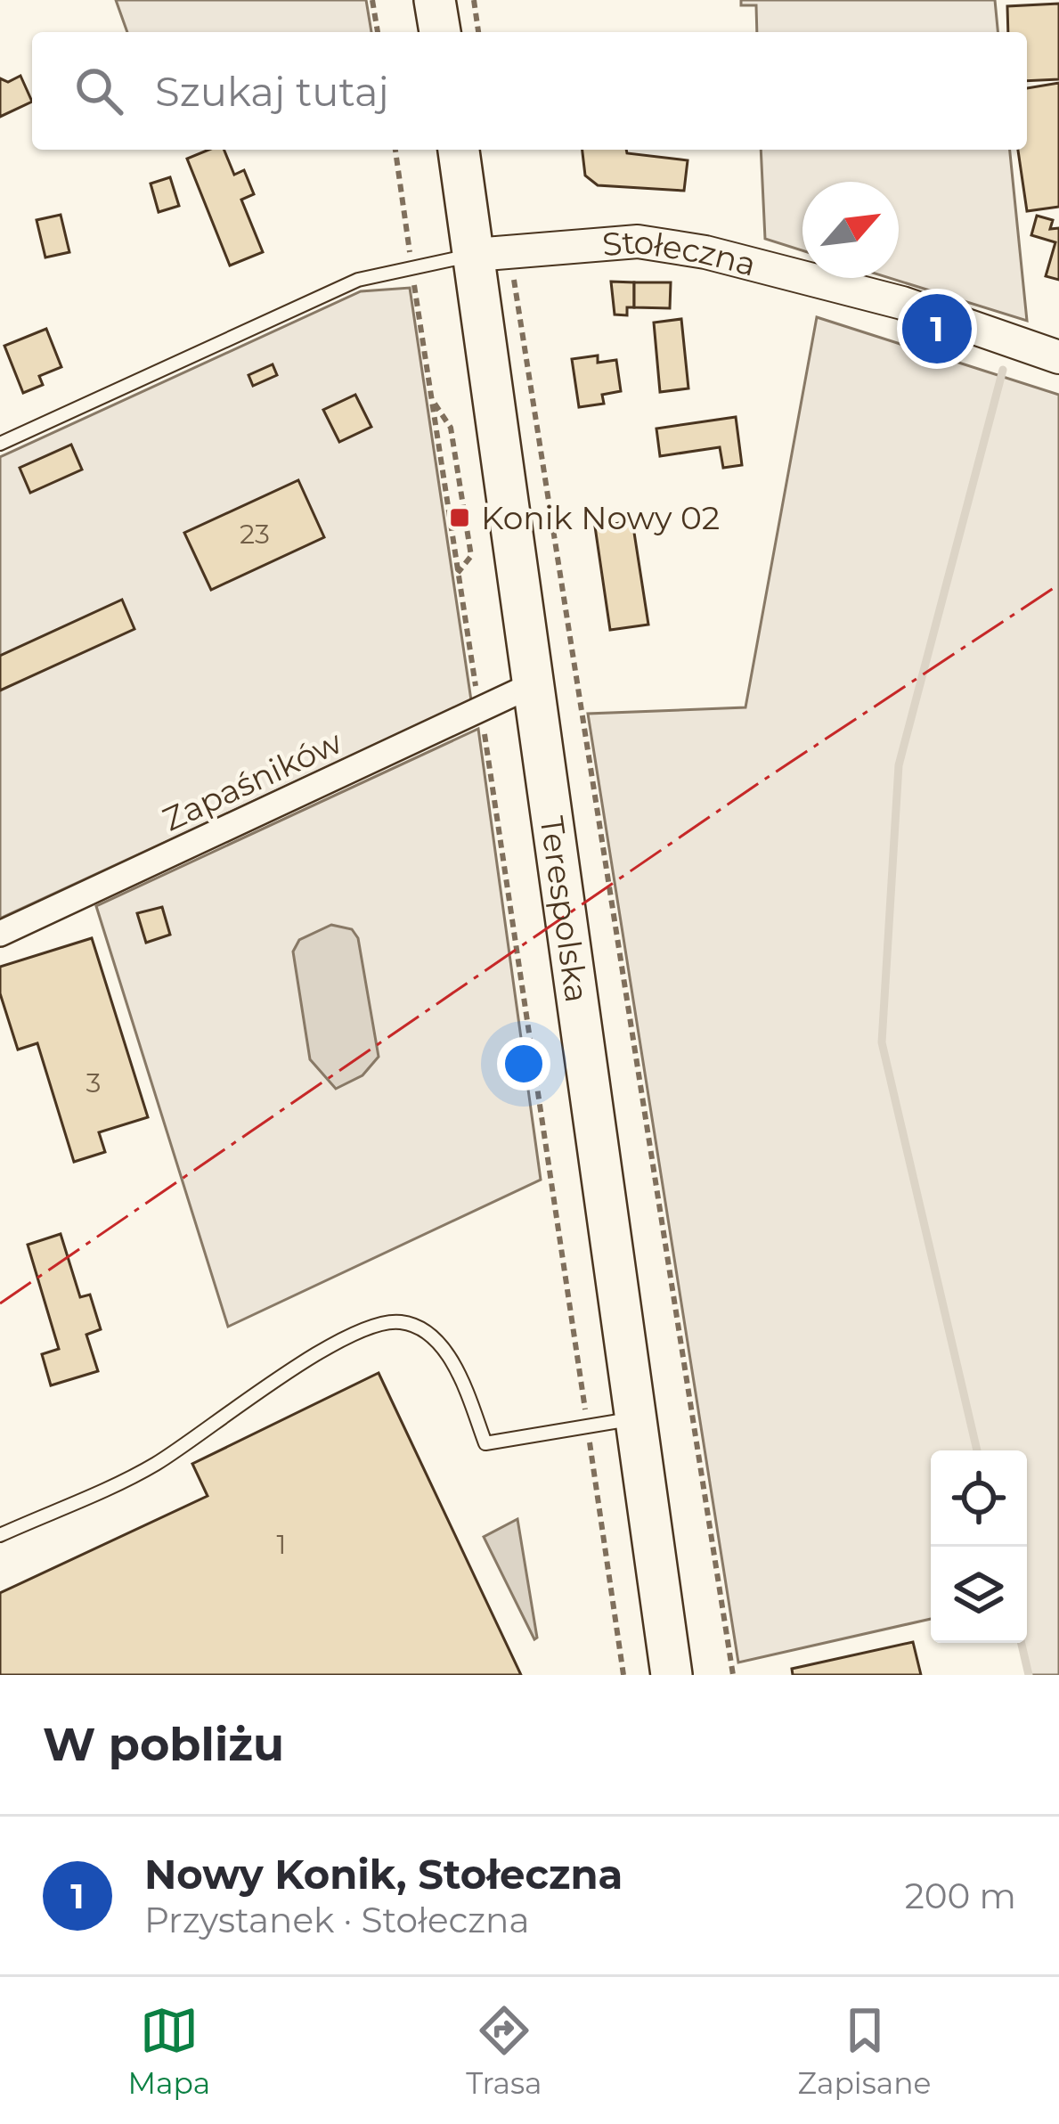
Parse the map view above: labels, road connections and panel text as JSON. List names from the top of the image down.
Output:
{
  "streets": {
    "main road": ["Terespolska"],
    "street": ["Stołeczna", "Zapaśników"]
  },
  "crossings": [
    ["Stołeczna", "Terespolska"],
    ["Zapaśników", "Terespolska"]
  ],
  "places": {
    "transit": ["Konik Nowy 02"]
  },
  "house_numbers": ["23", "3", "1"],
  "north": "top right",
  "page": {
    "search": "Szukaj tutaj",
    "pins": "1",
    "heading": "W pobliżu",
    "list": [
      {
        "mark": "1",
        "name": "Nowy Konik, Stołeczna",
        "note": "Przystanek · Stołeczna",
        "value": "200 m"
      }
    ],
    "nav": ["Mapa", "Trasa", "Zapisane"]
  }
}
